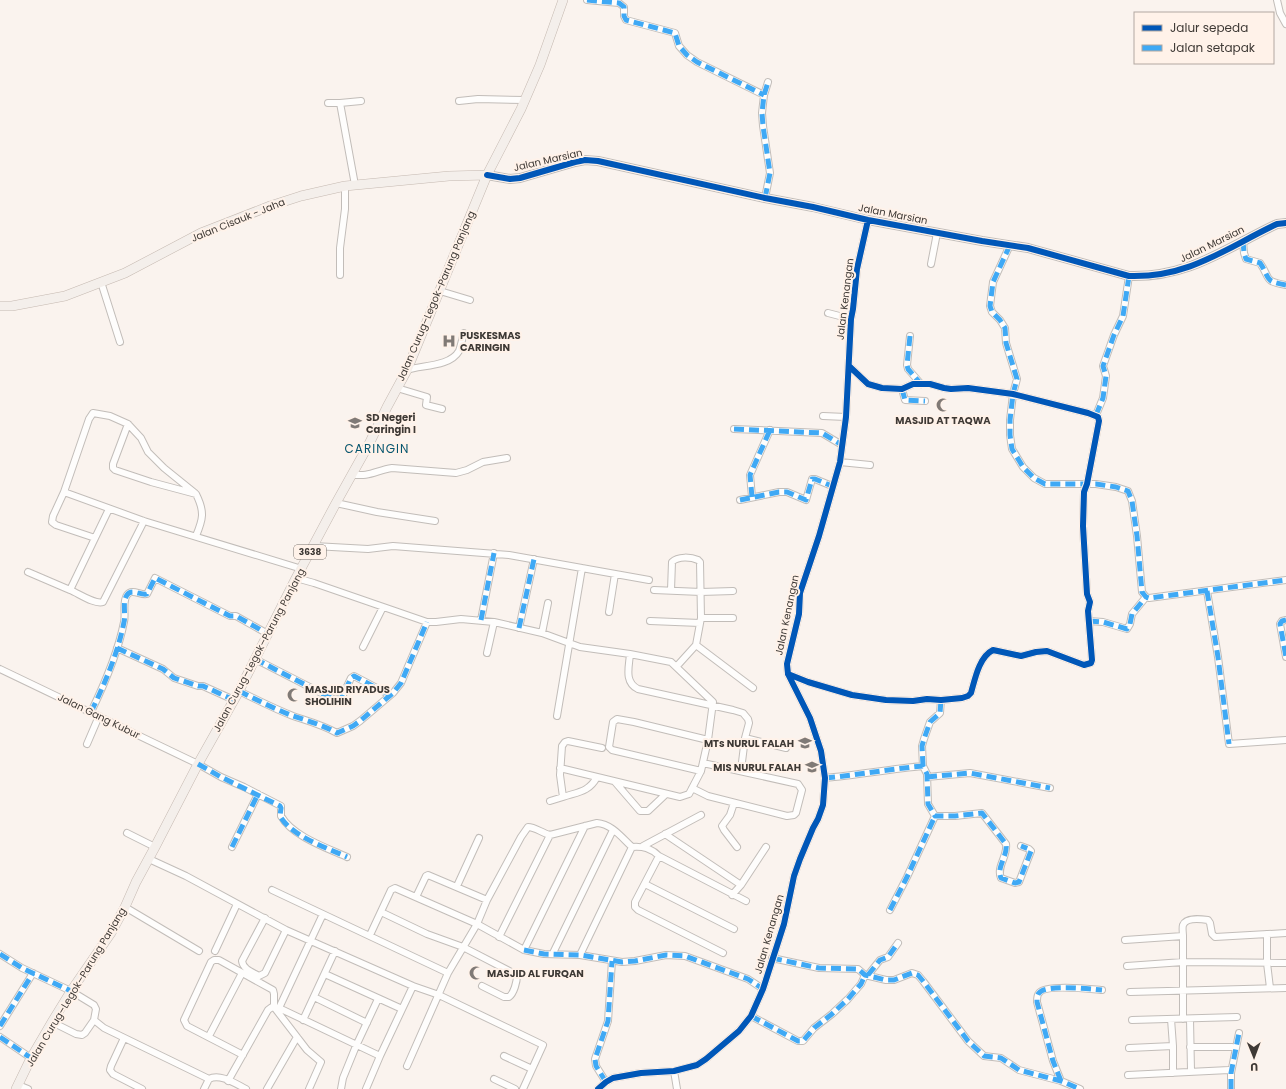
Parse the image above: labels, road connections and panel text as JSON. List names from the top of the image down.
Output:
{
  "streets": {
    "main road": ["Jalan Cisauk - Jaha", "Jalan Curug–Legok–Parung Panjang", "3638"],
    "street": ["Jalan Marsian", "Jalan Kenangan", "Jalan Gang Kubur"]
  },
  "crossings": [
    ["Jalan Marsian", "Jalan Cisauk - Jaha"],
    ["Jalan Marsian", "Jalan Curug–Legok–Parung Panjang"],
    ["Jalan Marsian", "Jalan Kenangan"],
    ["Jalan Cisauk - Jaha", "Jalan Curug–Legok–Parung Panjang"],
    ["Jalan Curug–Legok–Parung Panjang", "Jalan Gang Kubur"]
  ],
  "districts": ["CARINGIN"],
  "places": {
    "hospital": ["PUSKESMAS CARINGIN"],
    "mosque": ["MASJID AT TAQWA", "MASJID RIYADUS SHOLIHIN", "MASJID AL FURQAN"],
    "school or university": ["SD Negeri Caringin I", "MTs NURUL FALAH", "MIS NURUL FALAH"]
  },
  "legend": ["Jalur sepeda", "Jalan setapak"],
  "north": "bottom"
}
